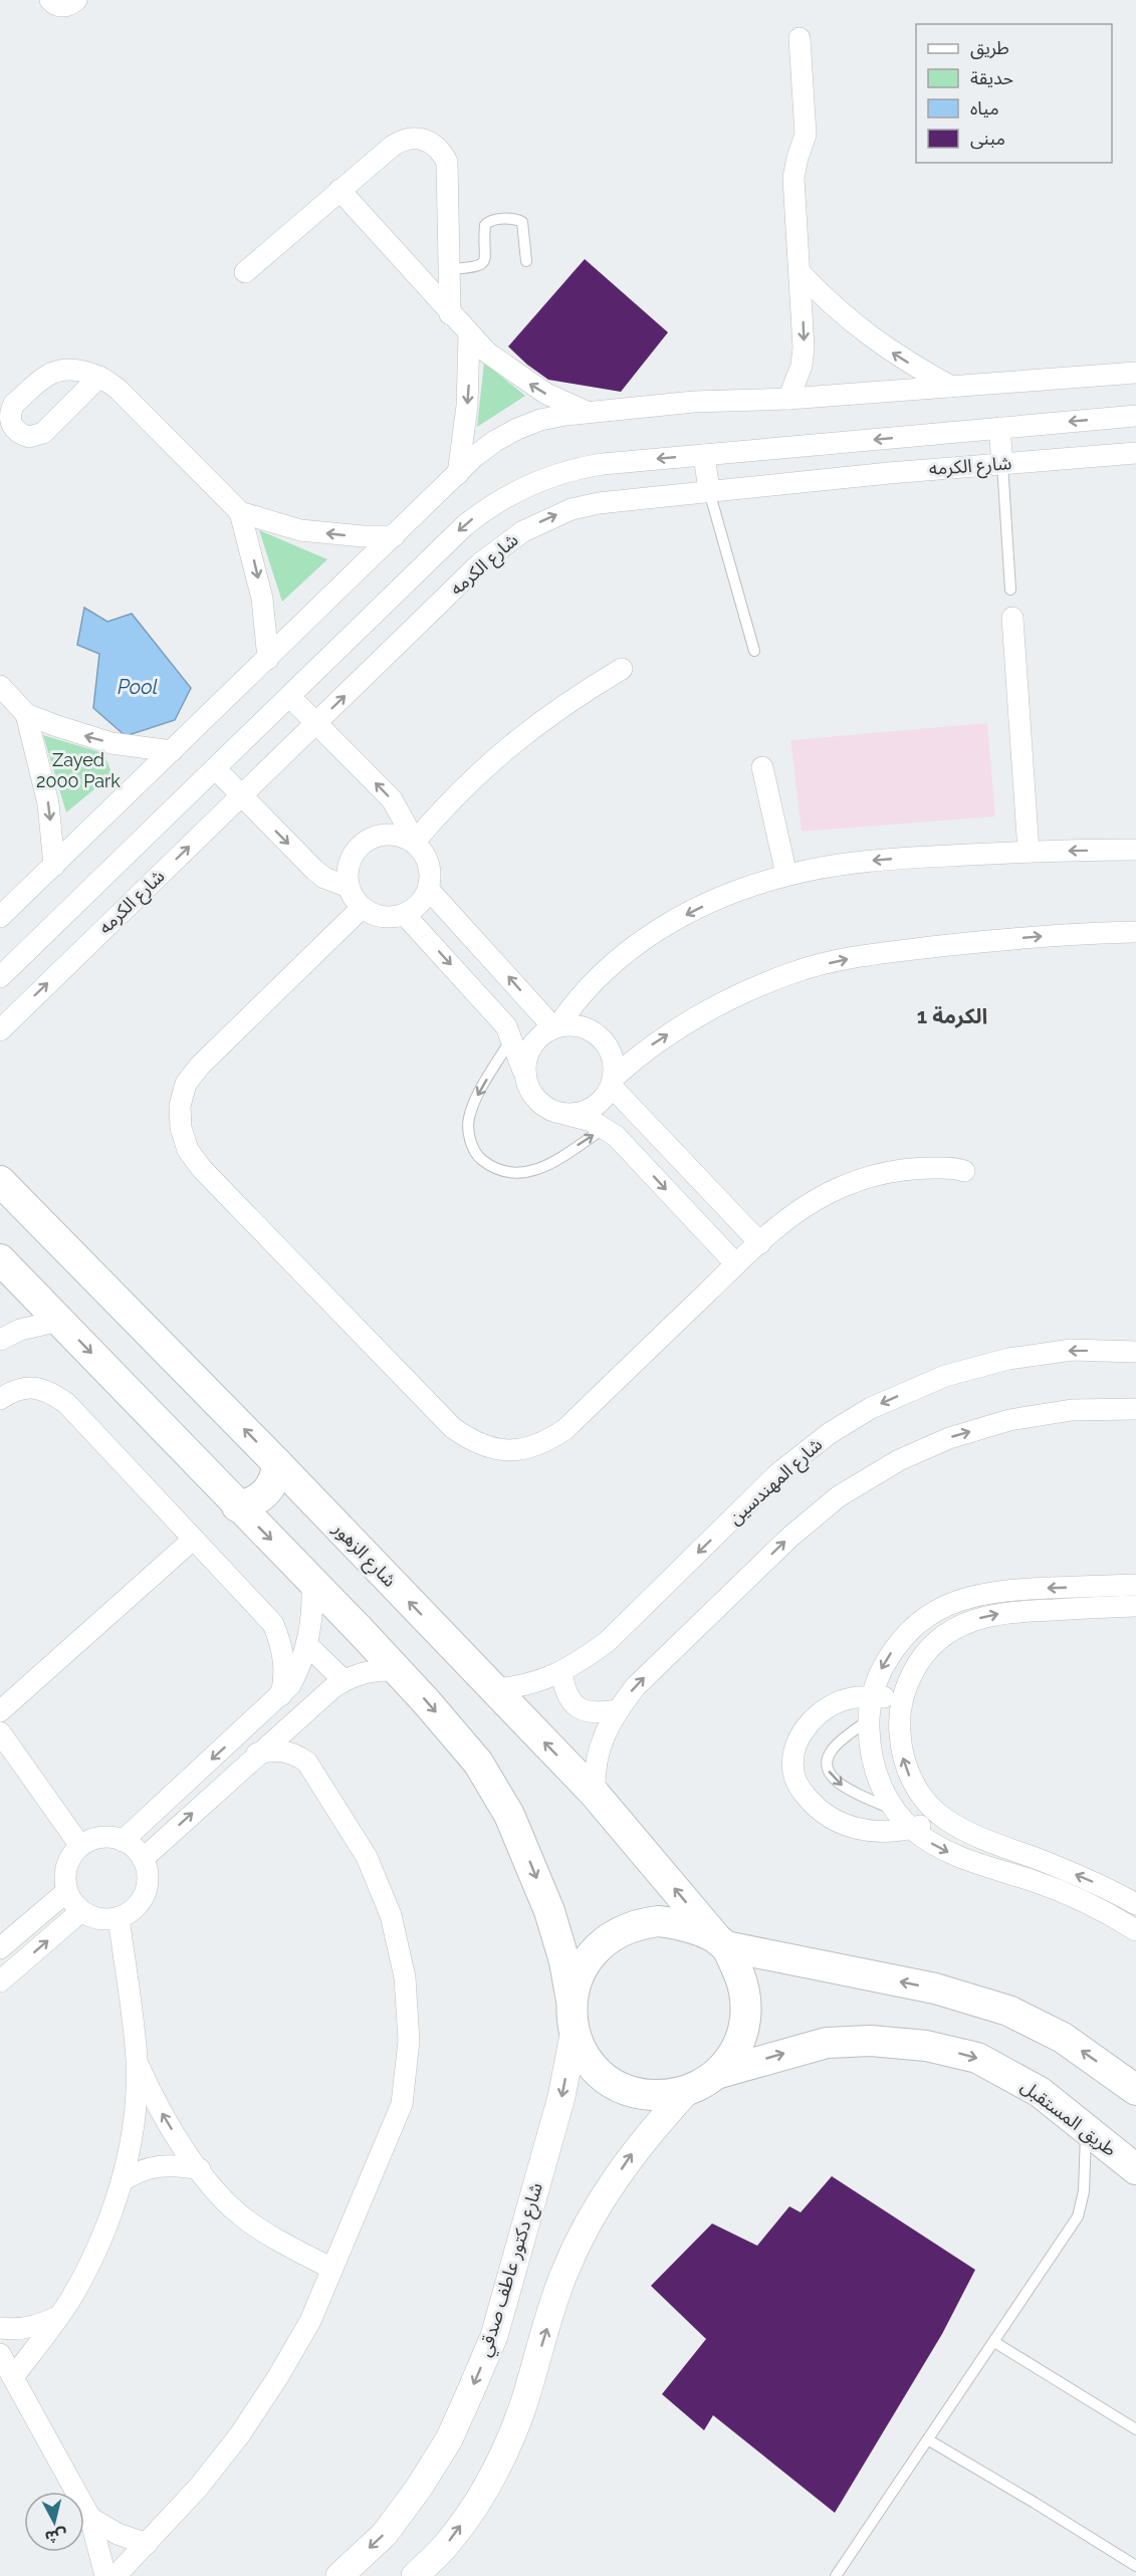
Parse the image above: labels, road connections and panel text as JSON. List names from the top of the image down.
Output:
{
  "streets": {
    "main road": ["شارع الزهور", "طريق المستقبل"],
    "street": ["شارع الكرمه", "شارع المهندسين", "شارع دكتور عاطف صدقي"]
  },
  "crossings": [
    ["شارع المهندسين", "شارع الزهور"],
    ["شارع الزهور", "طريق المستقبل"],
    ["شارع الزهور", "شارع دكتور عاطف صدقي"],
    ["طريق المستقبل", "شارع دكتور عاطف صدقي"]
  ],
  "districts": ["الكرمة 1"],
  "water": ["Pool"],
  "parks": ["Zayed 2000 Park"],
  "legend": [
    "طريق",
    "حديقة",
    "مياه",
    "مبنى"
  ],
  "north": "bottom"
}
